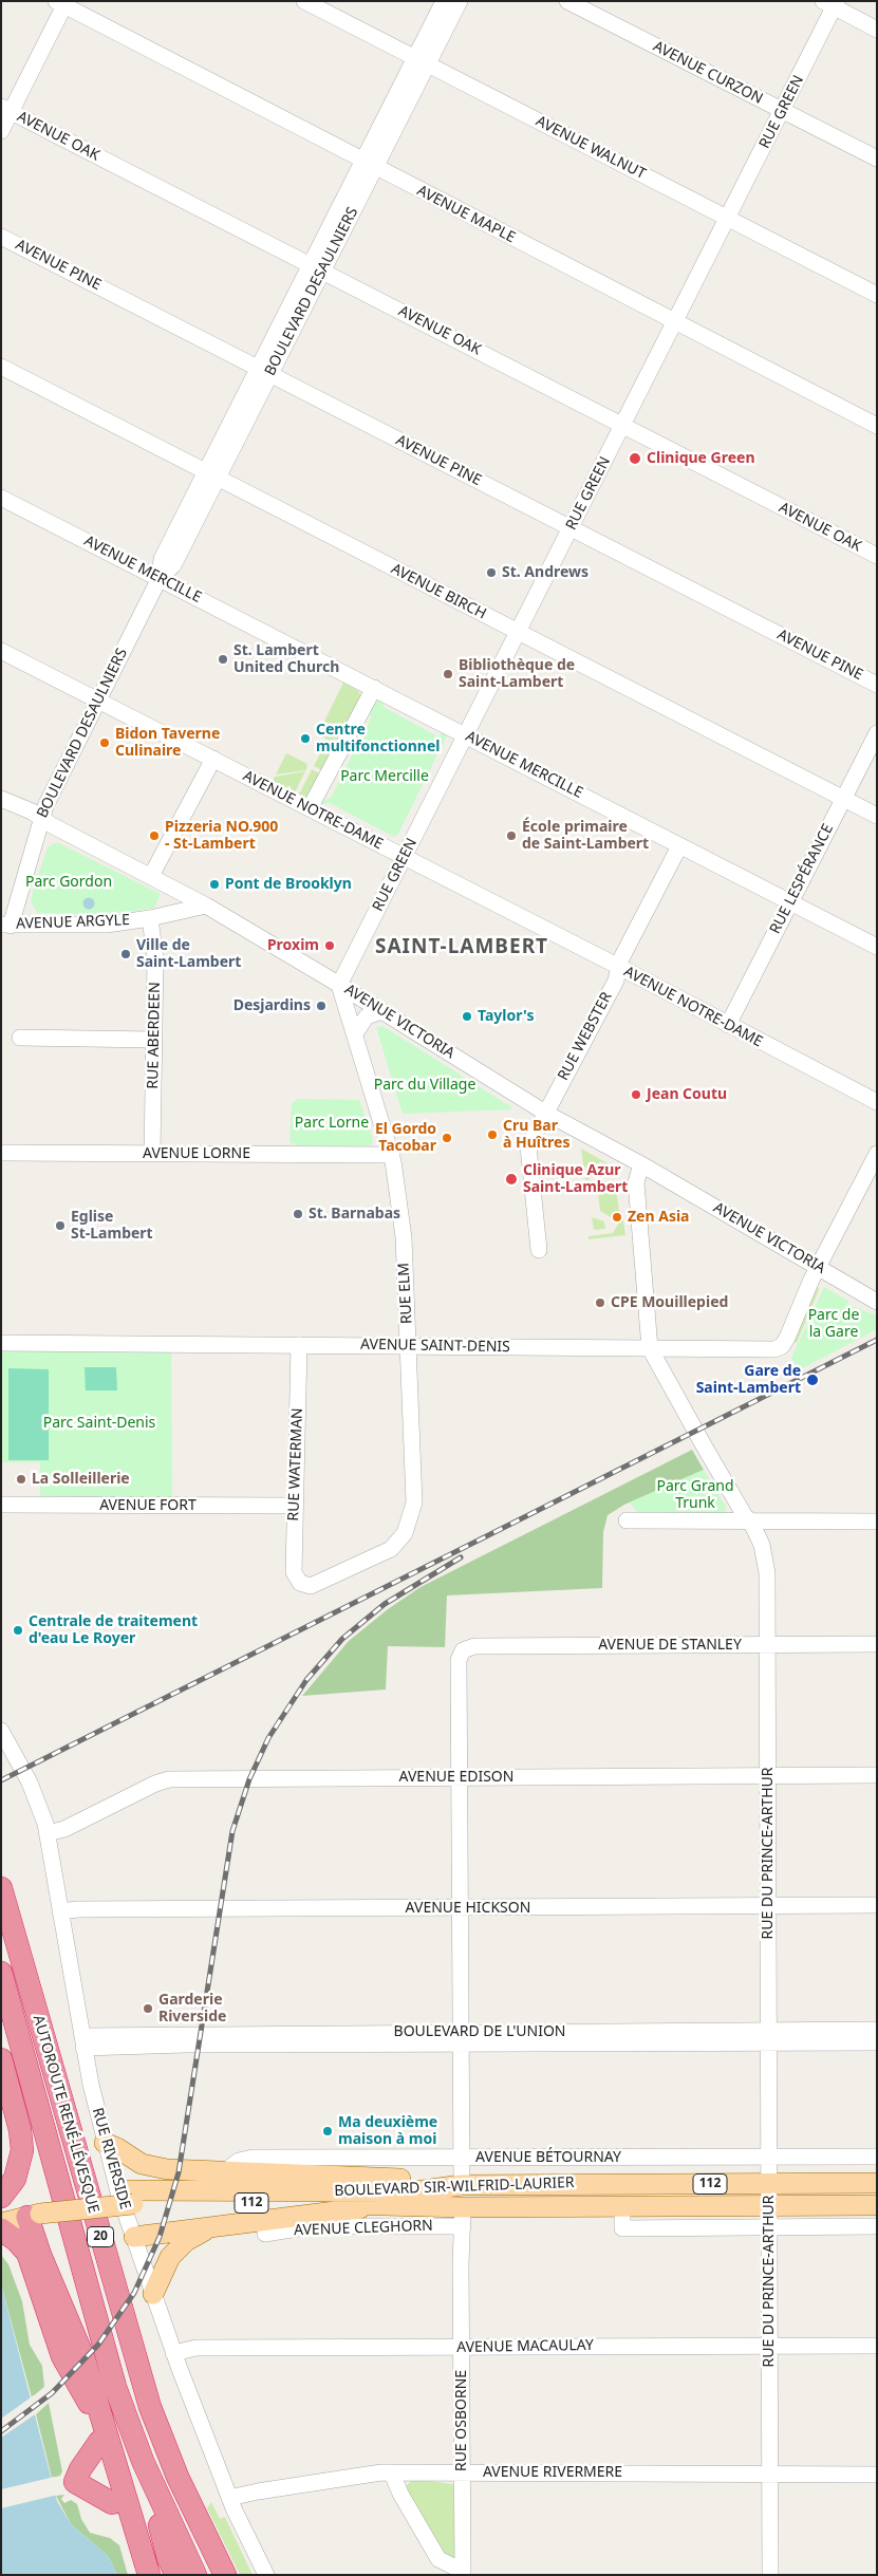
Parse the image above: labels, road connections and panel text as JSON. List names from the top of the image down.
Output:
{
  "streets": {
    "highway": ["AUTOROUTE RENÉ-LÉVESQUE", "20"],
    "main road": ["112", "BOULEVARD SIR-WILFRID-LAURIER"],
    "street": [
      "AVENUE CURZON",
      "RUE GREEN",
      "AVENUE OAK",
      "AVENUE WALNUT",
      "AVENUE MAPLE",
      "AVENUE PINE",
      "BOULEVARD DESAULNIERS",
      "AVENUE MERCILLE",
      "AVENUE BIRCH",
      "AVENUE NOTRE-DAME",
      "RUE LESPÉRANCE",
      "AVENUE ARGYLE",
      "AVENUE VICTORIA",
      "RUE ABERDEEN",
      "RUE WEBSTER",
      "AVENUE LORNE",
      "RUE ELM",
      "AVENUE SAINT-DENIS",
      "RUE WATERMAN",
      "AVENUE FORT",
      "AVENUE DE STANLEY",
      "AVENUE EDISON",
      "RUE DU PRINCE-ARTHUR",
      "AVENUE HICKSON",
      "BOULEVARD DE L'UNION",
      "AVENUE BÉTOURNAY",
      "RUE RIVERSIDE",
      "AVENUE CLEGHORN",
      "AVENUE MACAULAY",
      "RUE OSBORNE",
      "AVENUE RIVERMERE"
    ]
  },
  "crossings": [
    ["AVENUE CURZON", "RUE GREEN"],
    ["RUE GREEN", "AVENUE OAK"],
    ["RUE GREEN", "AVENUE WALNUT"],
    ["RUE GREEN", "AVENUE MAPLE"],
    ["RUE GREEN", "AVENUE PINE"],
    ["RUE GREEN", "AVENUE MERCILLE"],
    ["RUE GREEN", "AVENUE BIRCH"],
    ["RUE GREEN", "AVENUE NOTRE-DAME"],
    ["RUE GREEN", "AVENUE VICTORIA"],
    ["RUE GREEN", "RUE ELM"],
    ["AVENUE OAK", "BOULEVARD DESAULNIERS"],
    ["AVENUE WALNUT", "BOULEVARD DESAULNIERS"],
    ["AVENUE MAPLE", "BOULEVARD DESAULNIERS"],
    ["AVENUE PINE", "BOULEVARD DESAULNIERS"],
    ["BOULEVARD DESAULNIERS", "AVENUE MERCILLE"],
    ["BOULEVARD DESAULNIERS", "AVENUE BIRCH"],
    ["BOULEVARD DESAULNIERS", "AVENUE NOTRE-DAME"],
    ["BOULEVARD DESAULNIERS", "AVENUE ARGYLE"],
    ["BOULEVARD DESAULNIERS", "AVENUE VICTORIA"],
    ["AVENUE MERCILLE", "RUE LESPÉRANCE"],
    ["AVENUE MERCILLE", "RUE WEBSTER"],
    ["AVENUE BIRCH", "RUE LESPÉRANCE"],
    ["AVENUE NOTRE-DAME", "RUE LESPÉRANCE"],
    ["AVENUE NOTRE-DAME", "RUE WEBSTER"],
    ["AVENUE ARGYLE", "AVENUE VICTORIA"],
    ["AVENUE ARGYLE", "RUE ABERDEEN"],
    ["AVENUE VICTORIA", "RUE WEBSTER"],
    ["AVENUE VICTORIA", "RUE ELM"],
    ["AVENUE VICTORIA", "AVENUE SAINT-DENIS"],
    ["AVENUE VICTORIA", "RUE DU PRINCE-ARTHUR"],
    ["RUE ABERDEEN", "AVENUE LORNE"],
    ["AVENUE LORNE", "RUE ELM"],
    ["RUE ELM", "AVENUE SAINT-DENIS"],
    ["RUE ELM", "RUE WATERMAN"],
    ["AVENUE SAINT-DENIS", "RUE WATERMAN"],
    ["AVENUE SAINT-DENIS", "RUE DU PRINCE-ARTHUR"],
    ["RUE WATERMAN", "AVENUE FORT"],
    ["AVENUE DE STANLEY", "AVENUE EDISON"],
    ["AVENUE DE STANLEY", "RUE DU PRINCE-ARTHUR"],
    ["AVENUE EDISON", "RUE DU PRINCE-ARTHUR"],
    ["AVENUE EDISON", "RUE RIVERSIDE"],
    ["RUE DU PRINCE-ARTHUR", "AVENUE HICKSON"],
    ["RUE DU PRINCE-ARTHUR", "BOULEVARD DE L'UNION"],
    ["RUE DU PRINCE-ARTHUR", "AVENUE BÉTOURNAY"],
    ["RUE DU PRINCE-ARTHUR", "BOULEVARD SIR-WILFRID-LAURIER"],
    ["RUE DU PRINCE-ARTHUR", "AVENUE MACAULAY"],
    ["RUE DU PRINCE-ARTHUR", "AVENUE RIVERMERE"],
    ["AVENUE HICKSON", "RUE RIVERSIDE"],
    ["BOULEVARD DE L'UNION", "RUE RIVERSIDE"],
    ["RUE RIVERSIDE", "AVENUE MACAULAY"],
    ["RUE RIVERSIDE", "AVENUE RIVERMERE"],
    ["BOULEVARD SIR-WILFRID-LAURIER", "AVENUE CLEGHORN"],
    ["BOULEVARD SIR-WILFRID-LAURIER", "RUE OSBORNE"],
    ["AVENUE CLEGHORN", "RUE OSBORNE"],
    ["AVENUE MACAULAY", "RUE OSBORNE"],
    ["RUE OSBORNE", "AVENUE RIVERMERE"]
  ],
  "districts": ["SAINT-LAMBERT"],
  "parks": [
    "Parc Mercille",
    "Parc Gordon",
    "Parc du Village",
    "Parc Lorne",
    "Parc de la Gare",
    "Parc Saint-Denis",
    "Parc Grand Trunk"
  ],
  "places": [
    "Clinique Green",
    "St. Andrews",
    "St. Lambert United Church",
    "Bibliothèque de Saint-Lambert",
    "Centre multifonctionnel",
    "Bidon Taverne Culinaire",
    "Pizzeria NO.900 - St-Lambert",
    "École primaire de Saint-Lambert",
    "Pont de Brooklyn",
    "Proxim",
    "Ville de Saint-Lambert",
    "Desjardins",
    "Taylor's",
    "Jean Coutu",
    "Cru Bar à Huîtres",
    "El Gordo Tacobar",
    "Clinique Azur Saint-Lambert",
    "St. Barnabas",
    "Zen Asia",
    "Eglise St-Lambert",
    "CPE Mouillepied",
    "Gare de Saint-Lambert",
    "La Solleillerie",
    "Centrale de traitement d'eau Le Royer",
    "Garderie Riverside",
    "Ma deuxième maison à moi"
  ]
}
